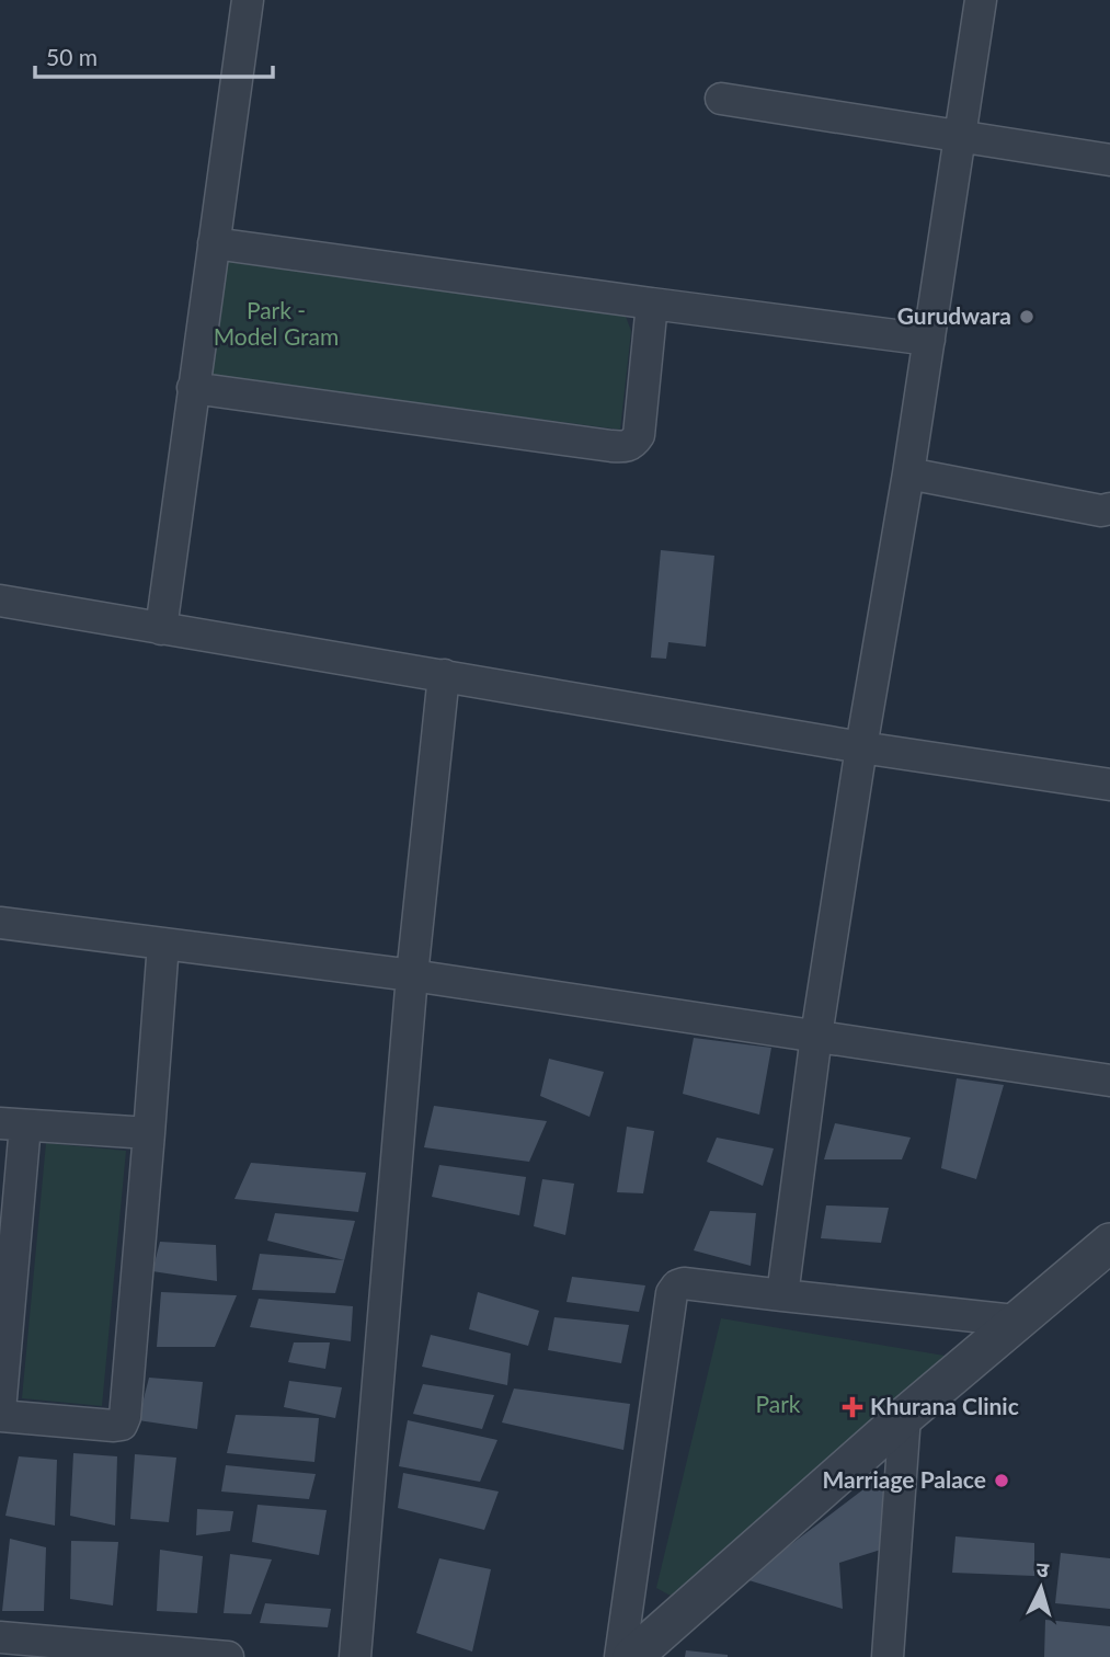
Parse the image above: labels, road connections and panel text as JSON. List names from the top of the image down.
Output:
{
  "parks": ["Park - Model Gram", "Park"],
  "places": {
    "other": ["Gurudwara", "Marriage Palace"],
    "health": ["Khurana Clinic"]
  },
  "scale_bar": "50 m",
  "north": "top"
}
